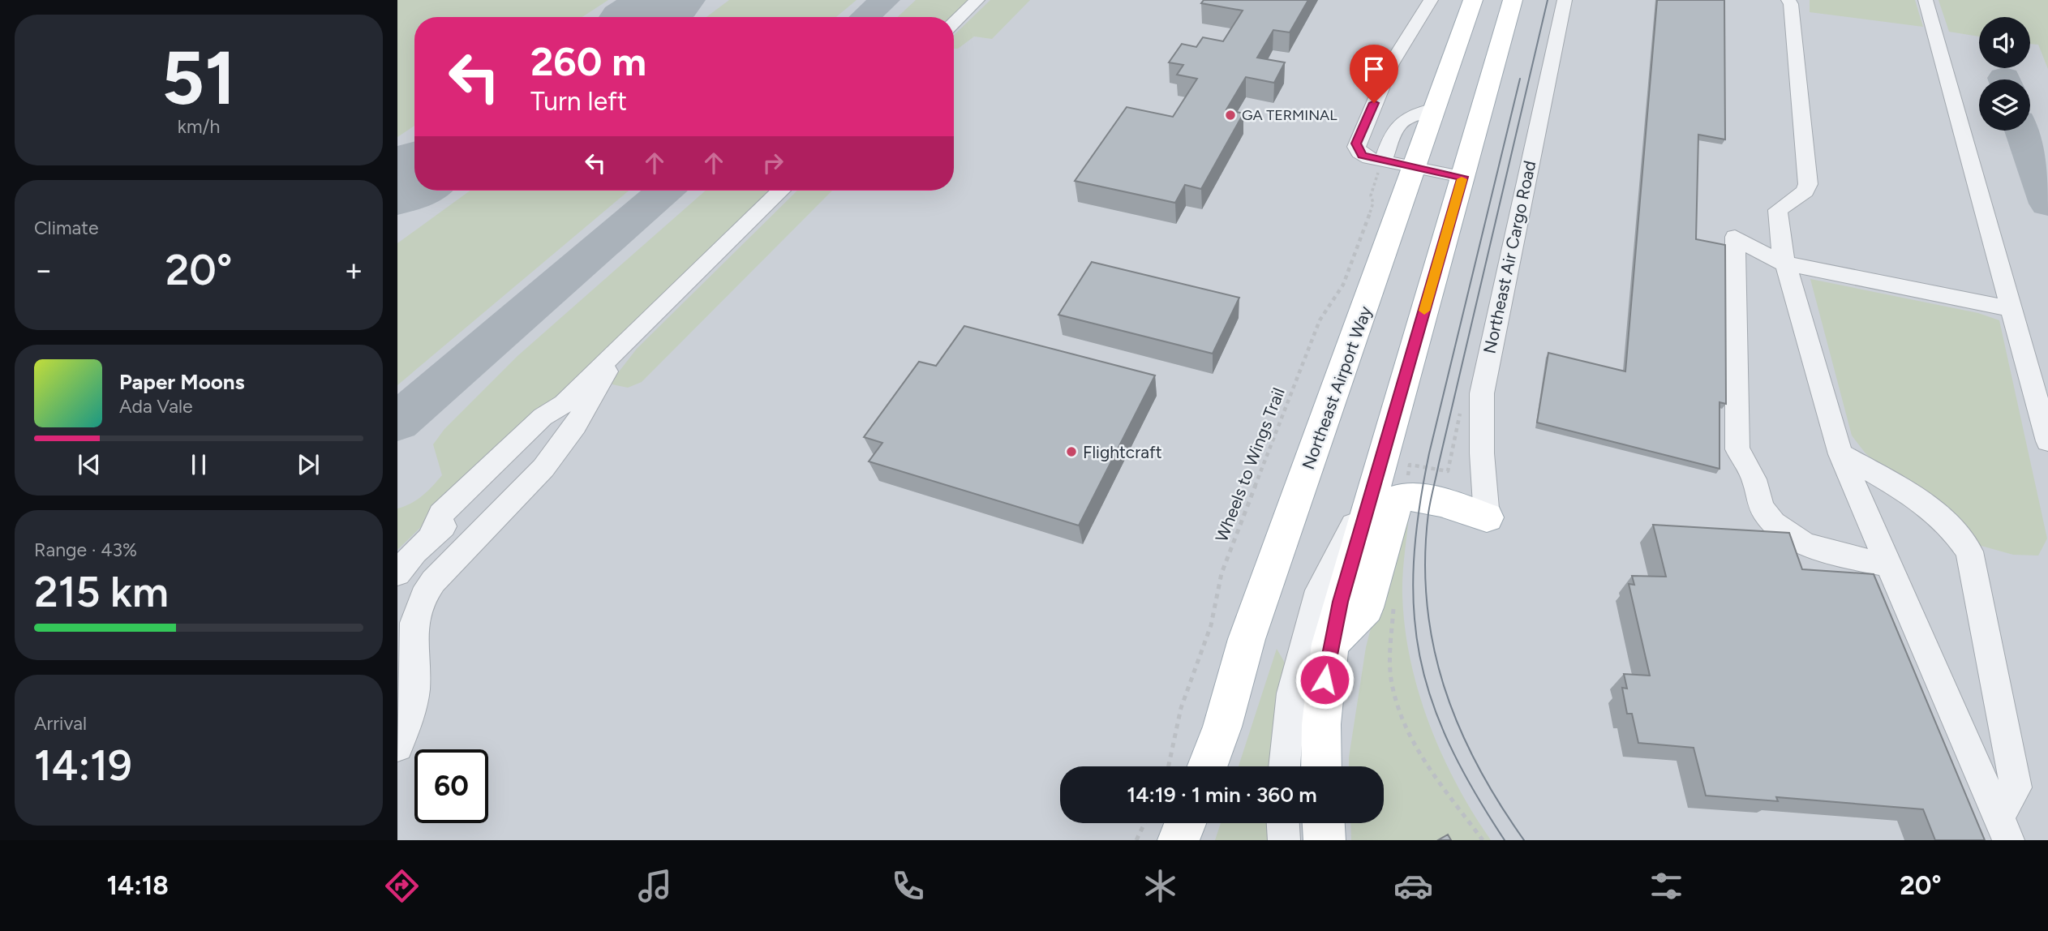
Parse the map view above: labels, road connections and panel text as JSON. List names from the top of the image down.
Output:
{
  "streets": {
    "main road": ["Northeast Airport Way"],
    "street": ["Northeast Air Cargo Road"],
    "path": ["Wheels to Wings Trail"]
  },
  "places": ["GA TERMINAL", "Flightcraft"],
  "page": {
    "tile": [
      ["51", "km/h"],
      "Climate",
      ["Range · 43%", "215 km"],
      ["Arrival", "14:19"]
    ],
    "turn": ["260 m", "Turn left"],
    "heat": ["−", "20°", "+"],
    "song": ["Paper Moons", "Ada Vale"],
    "limit": "60",
    "trip": "14:19 · 1 min · 360 m",
    "tabs": ["14:18", "20°"]
  }
}
